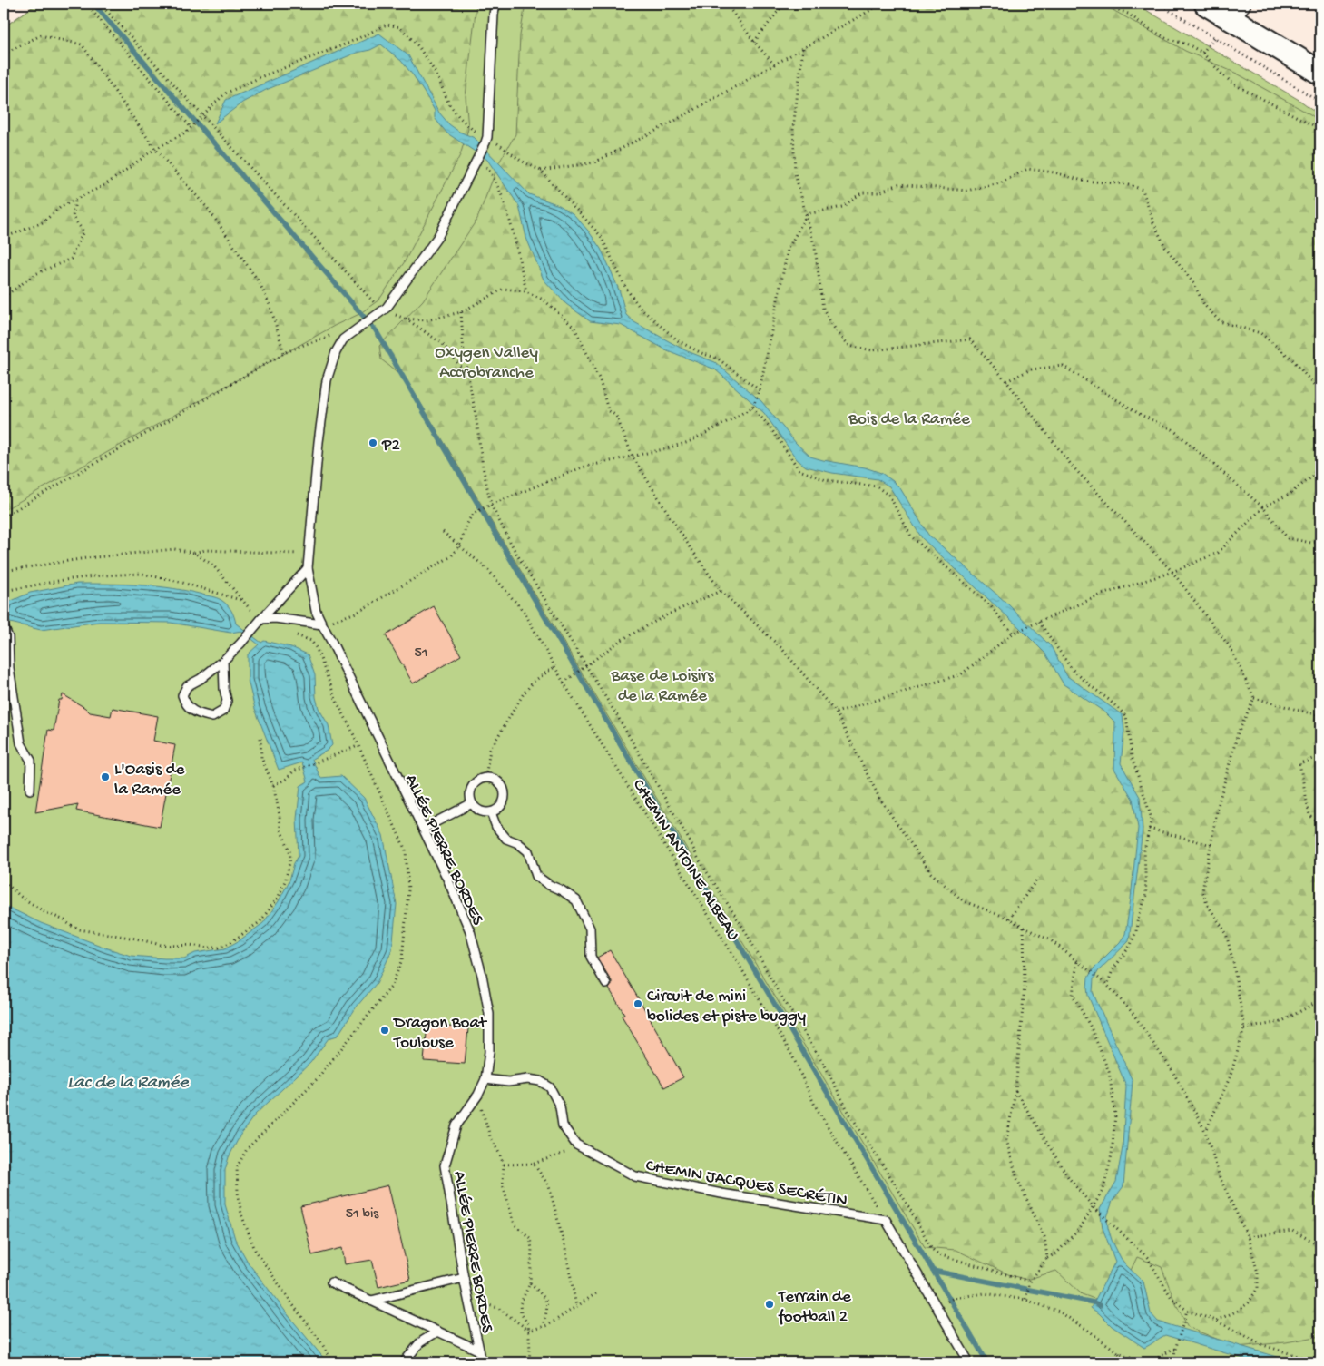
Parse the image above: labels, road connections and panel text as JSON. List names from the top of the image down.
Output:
{
  "streets": {
    "lane": ["ALLÉE PIERRE BORDES", "CHEMIN JACQUES SECRÉTIN"],
    "path": ["CHEMIN ANTOINE ALBEAU"]
  },
  "crossings": [
    ["CHEMIN ANTOINE ALBEAU", "CHEMIN JACQUES SECRÉTIN"]
  ],
  "water": ["Lac de la Ramée"],
  "parks": ["Oxygen Valley Accrobranche", "Bois de la Ramée", "Base de Loisirs de la Ramée"],
  "places": [
    "P2",
    "L'Oasis de la Ramée",
    "Circuit de mini bolides et piste buggy",
    "Dragon Boat Toulouse",
    "Terrain de football 2"
  ],
  "house_numbers": ["51", "51 bis"]
}
